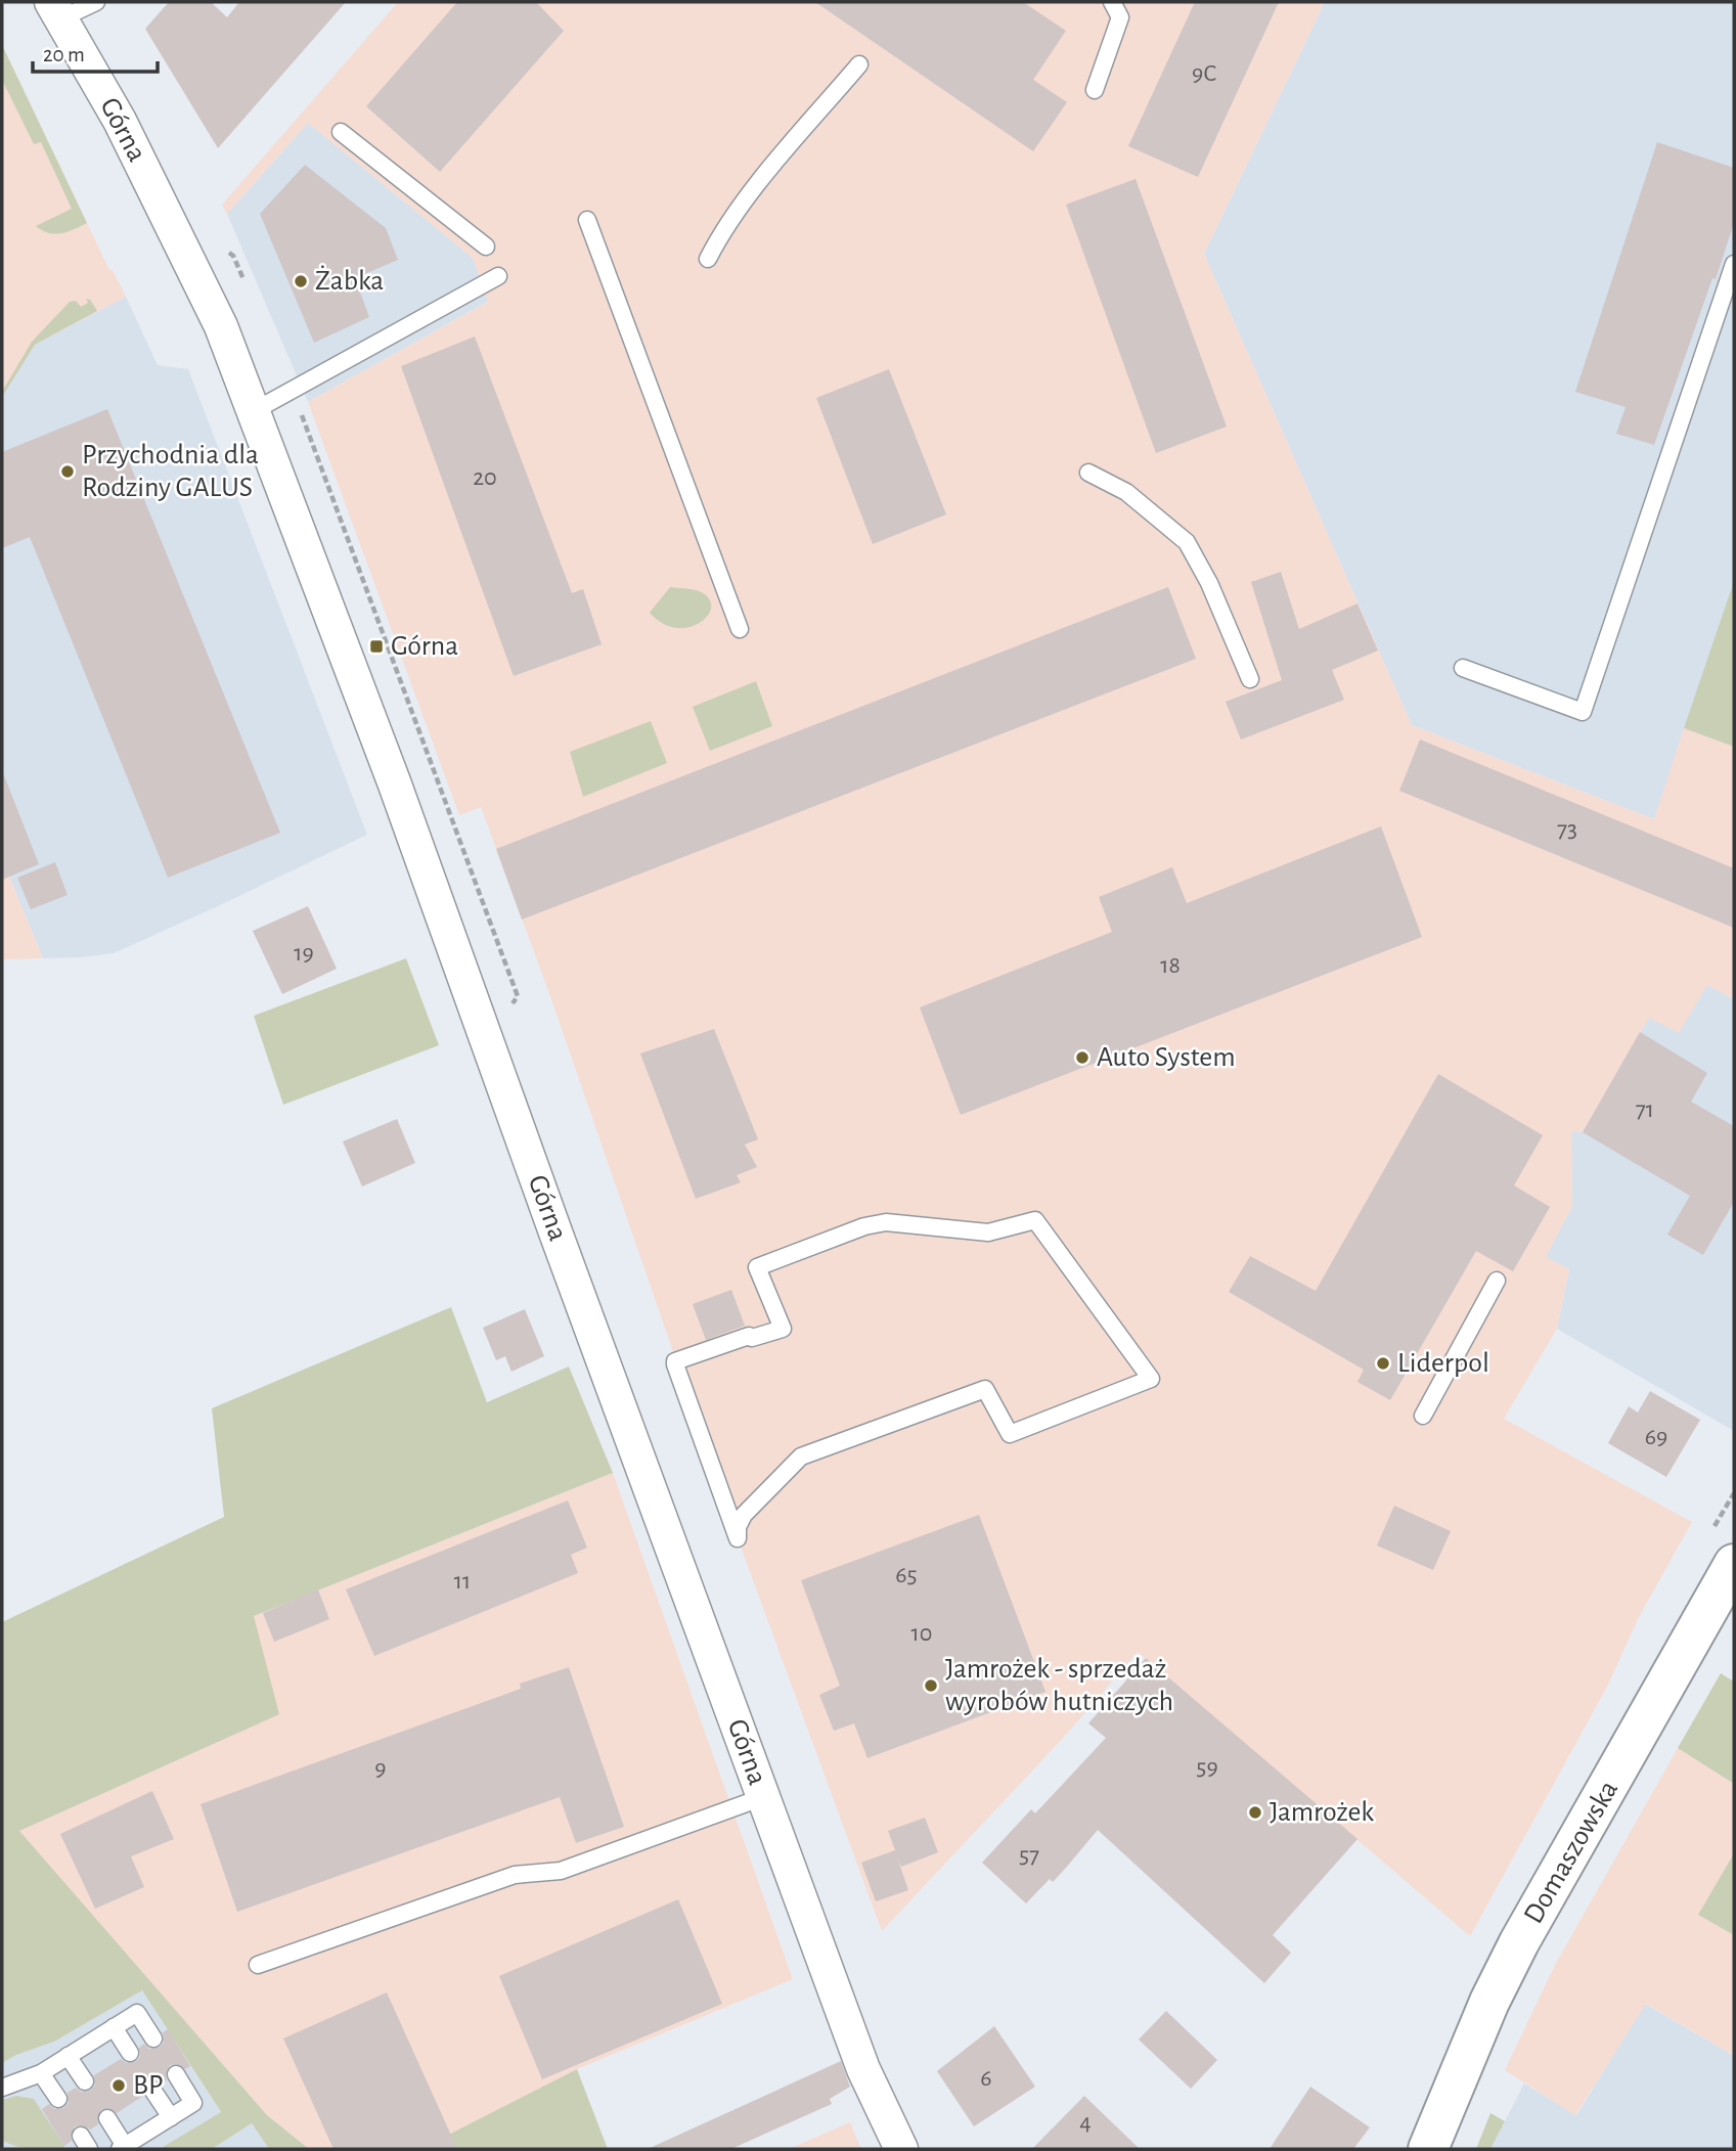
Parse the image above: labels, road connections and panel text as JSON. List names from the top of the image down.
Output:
{
  "streets": {
    "street": ["Górna", "Domaszowska"]
  },
  "places": {
    "other": [
      "Żabka",
      "Przychodnia dla Rodziny GALUS",
      "Auto System",
      "Liderpol",
      "Jamrożek - sprzedaż wyrobów hutniczych",
      "Jamrożek",
      "BP"
    ],
    "transit": ["Górna"]
  },
  "house_numbers": [
    "9C",
    "20",
    "73",
    "19",
    "18",
    "71",
    "69",
    "65",
    "11",
    "10",
    "59",
    "9",
    "57",
    "6",
    "4"
  ],
  "scale_bar": "20 m"
}
